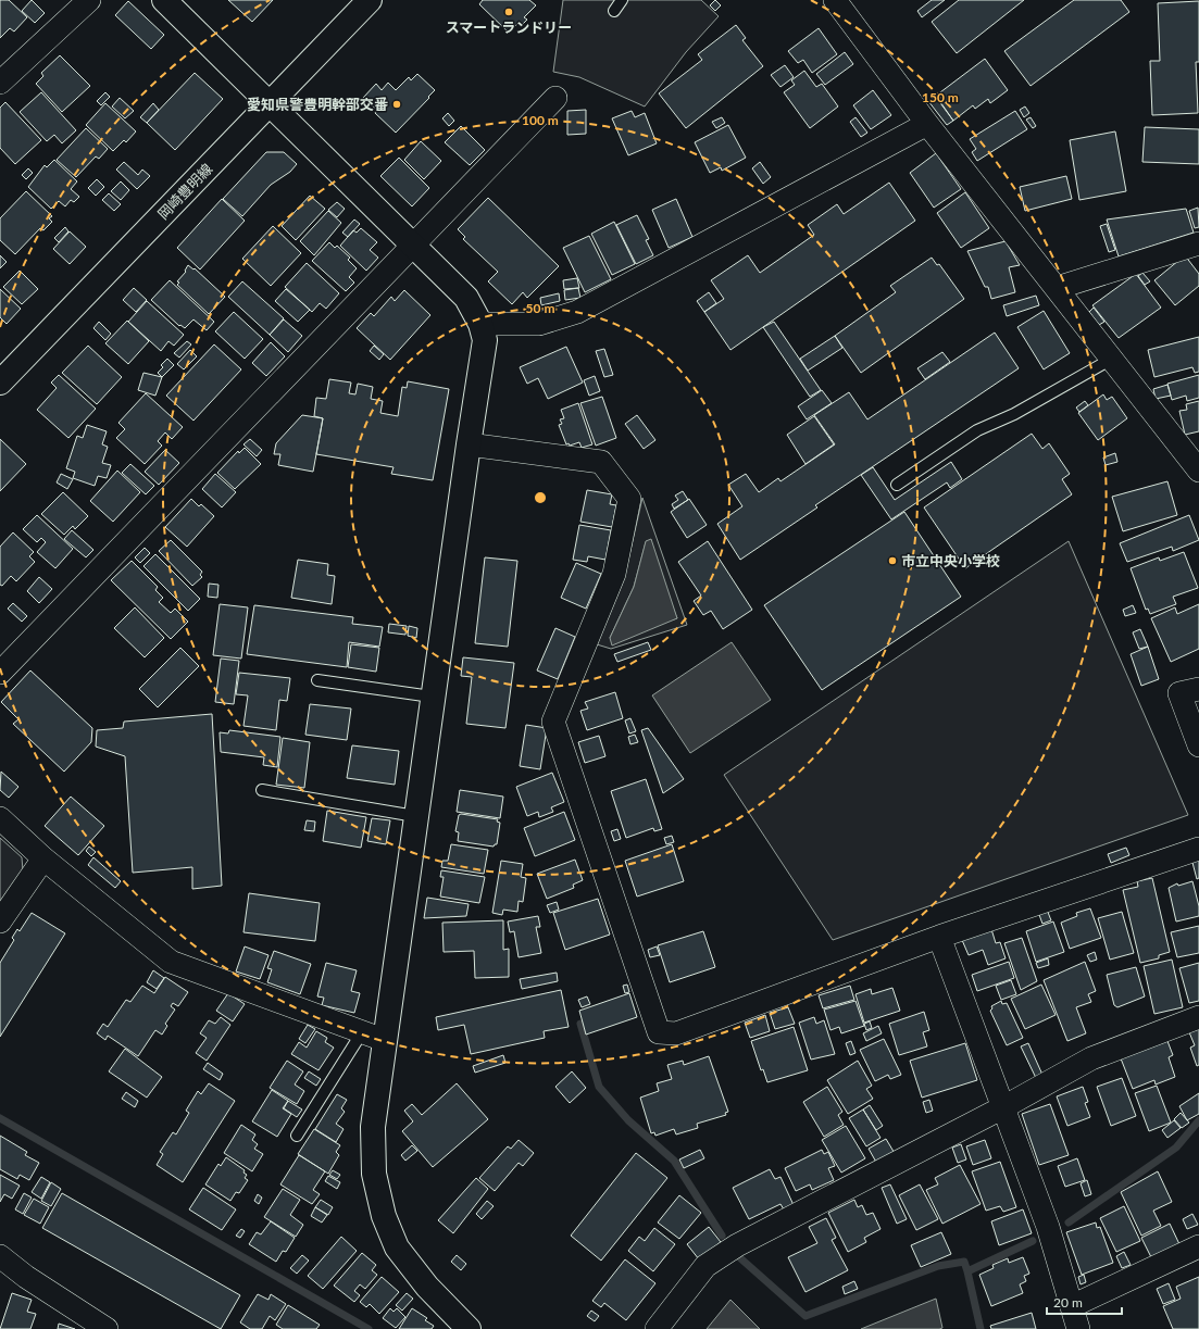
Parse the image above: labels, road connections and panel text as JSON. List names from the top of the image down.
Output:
{
  "streets": {
    "street": ["岡崎豊明線"]
  },
  "places": ["スマートランドリー", "愛知県警豊明幹部交番", "市立中央小学校"],
  "scale_bar": "20 m",
  "rings": ["150 m", "100 m", "50 m"]
}
